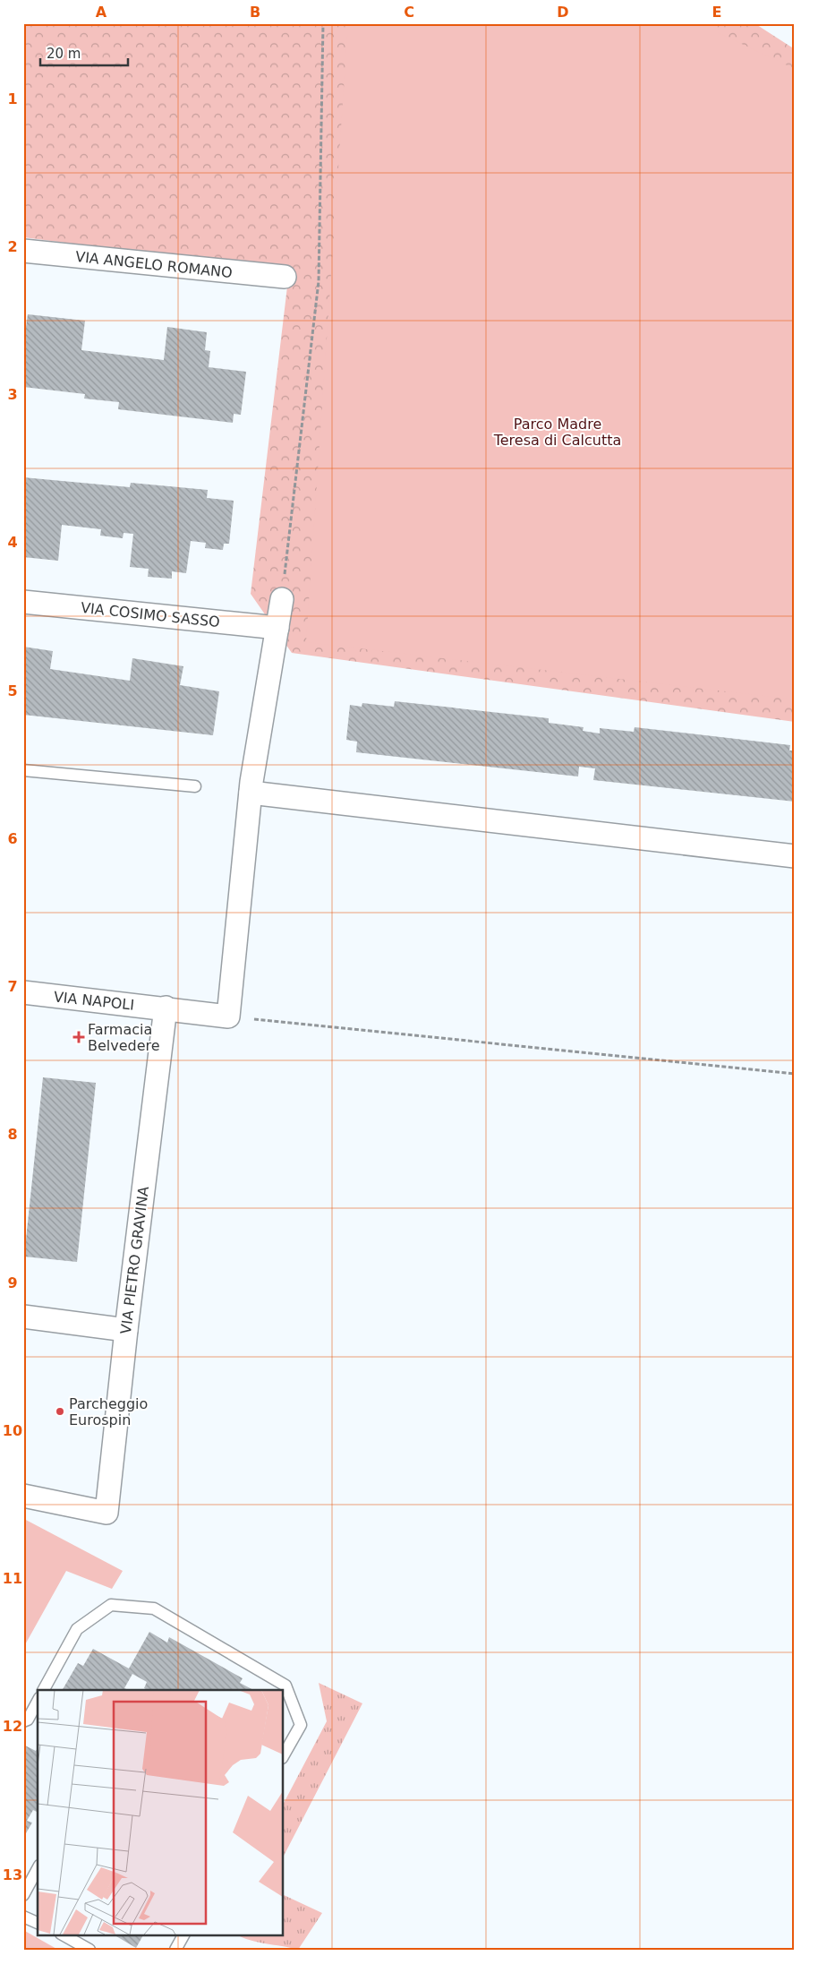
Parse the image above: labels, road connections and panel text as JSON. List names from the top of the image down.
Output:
{
  "streets": {
    "street": [
      "VIA ANGELO ROMANO",
      "VIA COSIMO SASSO",
      "VIA NAPOLI",
      "VIA PIETRO GRAVINA"
    ]
  },
  "crossings": [
    ["VIA NAPOLI", "VIA PIETRO GRAVINA"]
  ],
  "parks": ["Parco Madre Teresa di Calcutta"],
  "places": {
    "health": ["Farmacia Belvedere"],
    "other": ["Parcheggio Eurospin"]
  },
  "scale_bar": "20 m",
  "grid": {
    "columns": [
      "A",
      "B",
      "C",
      "D",
      "E"
    ],
    "rows": [
      "1",
      "2",
      "3",
      "4",
      "5",
      "6",
      "7",
      "8",
      "9",
      "10",
      "11",
      "12",
      "13"
    ]
  }
}
